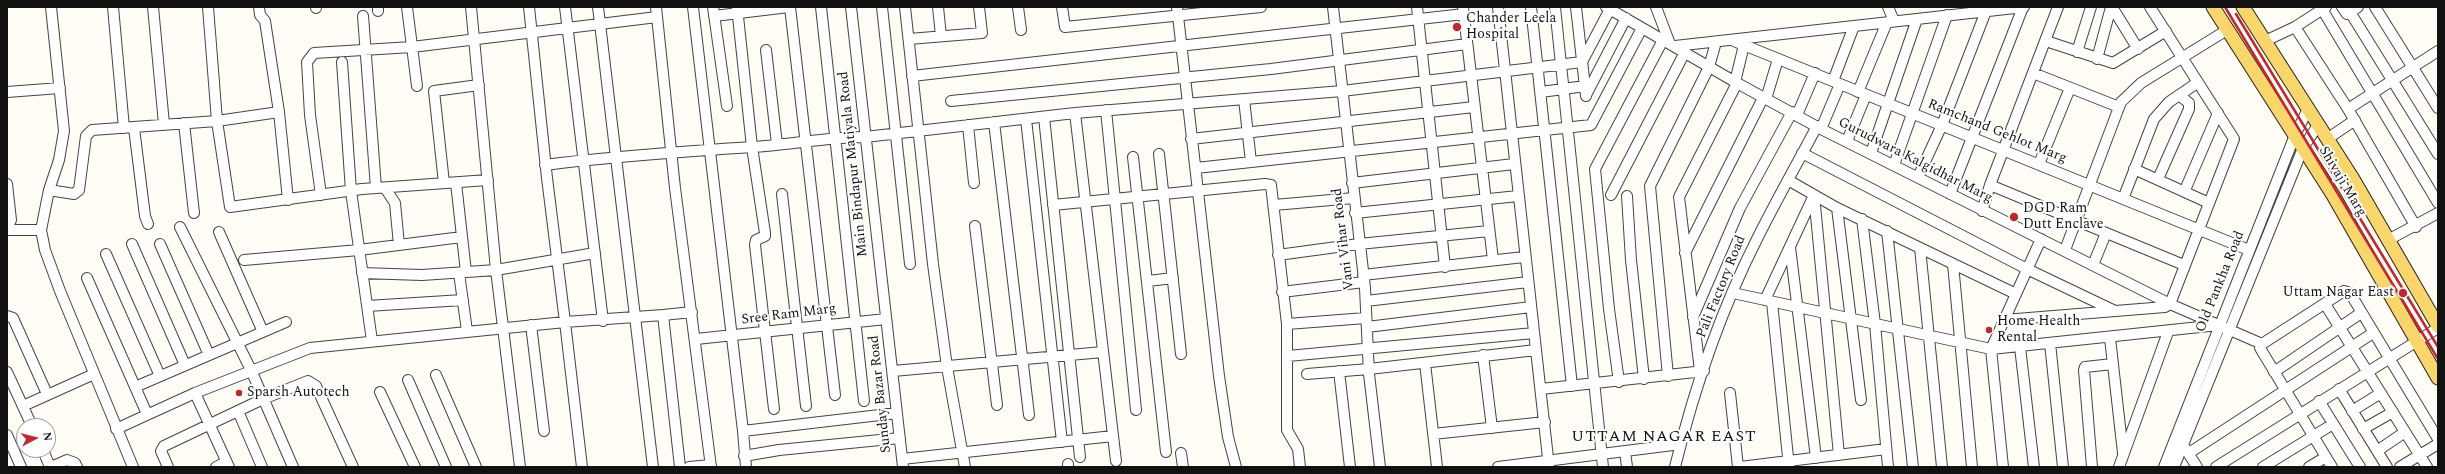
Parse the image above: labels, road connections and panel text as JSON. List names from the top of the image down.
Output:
{
  "streets": {
    "main road": ["Shivaji Marg"],
    "street": [
      "Ramchand Gehlot Marg",
      "Gurudwara Kalgidhar Marg",
      "Main Bindapur Matiyala Road",
      "Vani Vihar Road",
      "Old Pankha Road",
      "Pali Factory Road",
      "Sree Ram Marg",
      "Sunday Bazar Road"
    ]
  },
  "crossings": [
    ["Ramchand Gehlot Marg", "Old Pankha Road"],
    ["Ramchand Gehlot Marg", "Pali Factory Road"],
    ["Gurudwara Kalgidhar Marg", "Old Pankha Road"],
    ["Gurudwara Kalgidhar Marg", "Pali Factory Road"],
    ["Main Bindapur Matiyala Road", "Sree Ram Marg"],
    ["Main Bindapur Matiyala Road", "Sunday Bazar Road"],
    ["Shivaji Marg", "Old Pankha Road"],
    ["Sree Ram Marg", "Sunday Bazar Road"]
  ],
  "districts": ["UTTAM NAGAR EAST"],
  "places": [
    "Chander Leela Hospital",
    "DGD Ram Dutt Enclave",
    "Uttam Nagar East",
    "Home Health Rental",
    "Sparsh Autotech"
  ],
  "north": "right"
}
